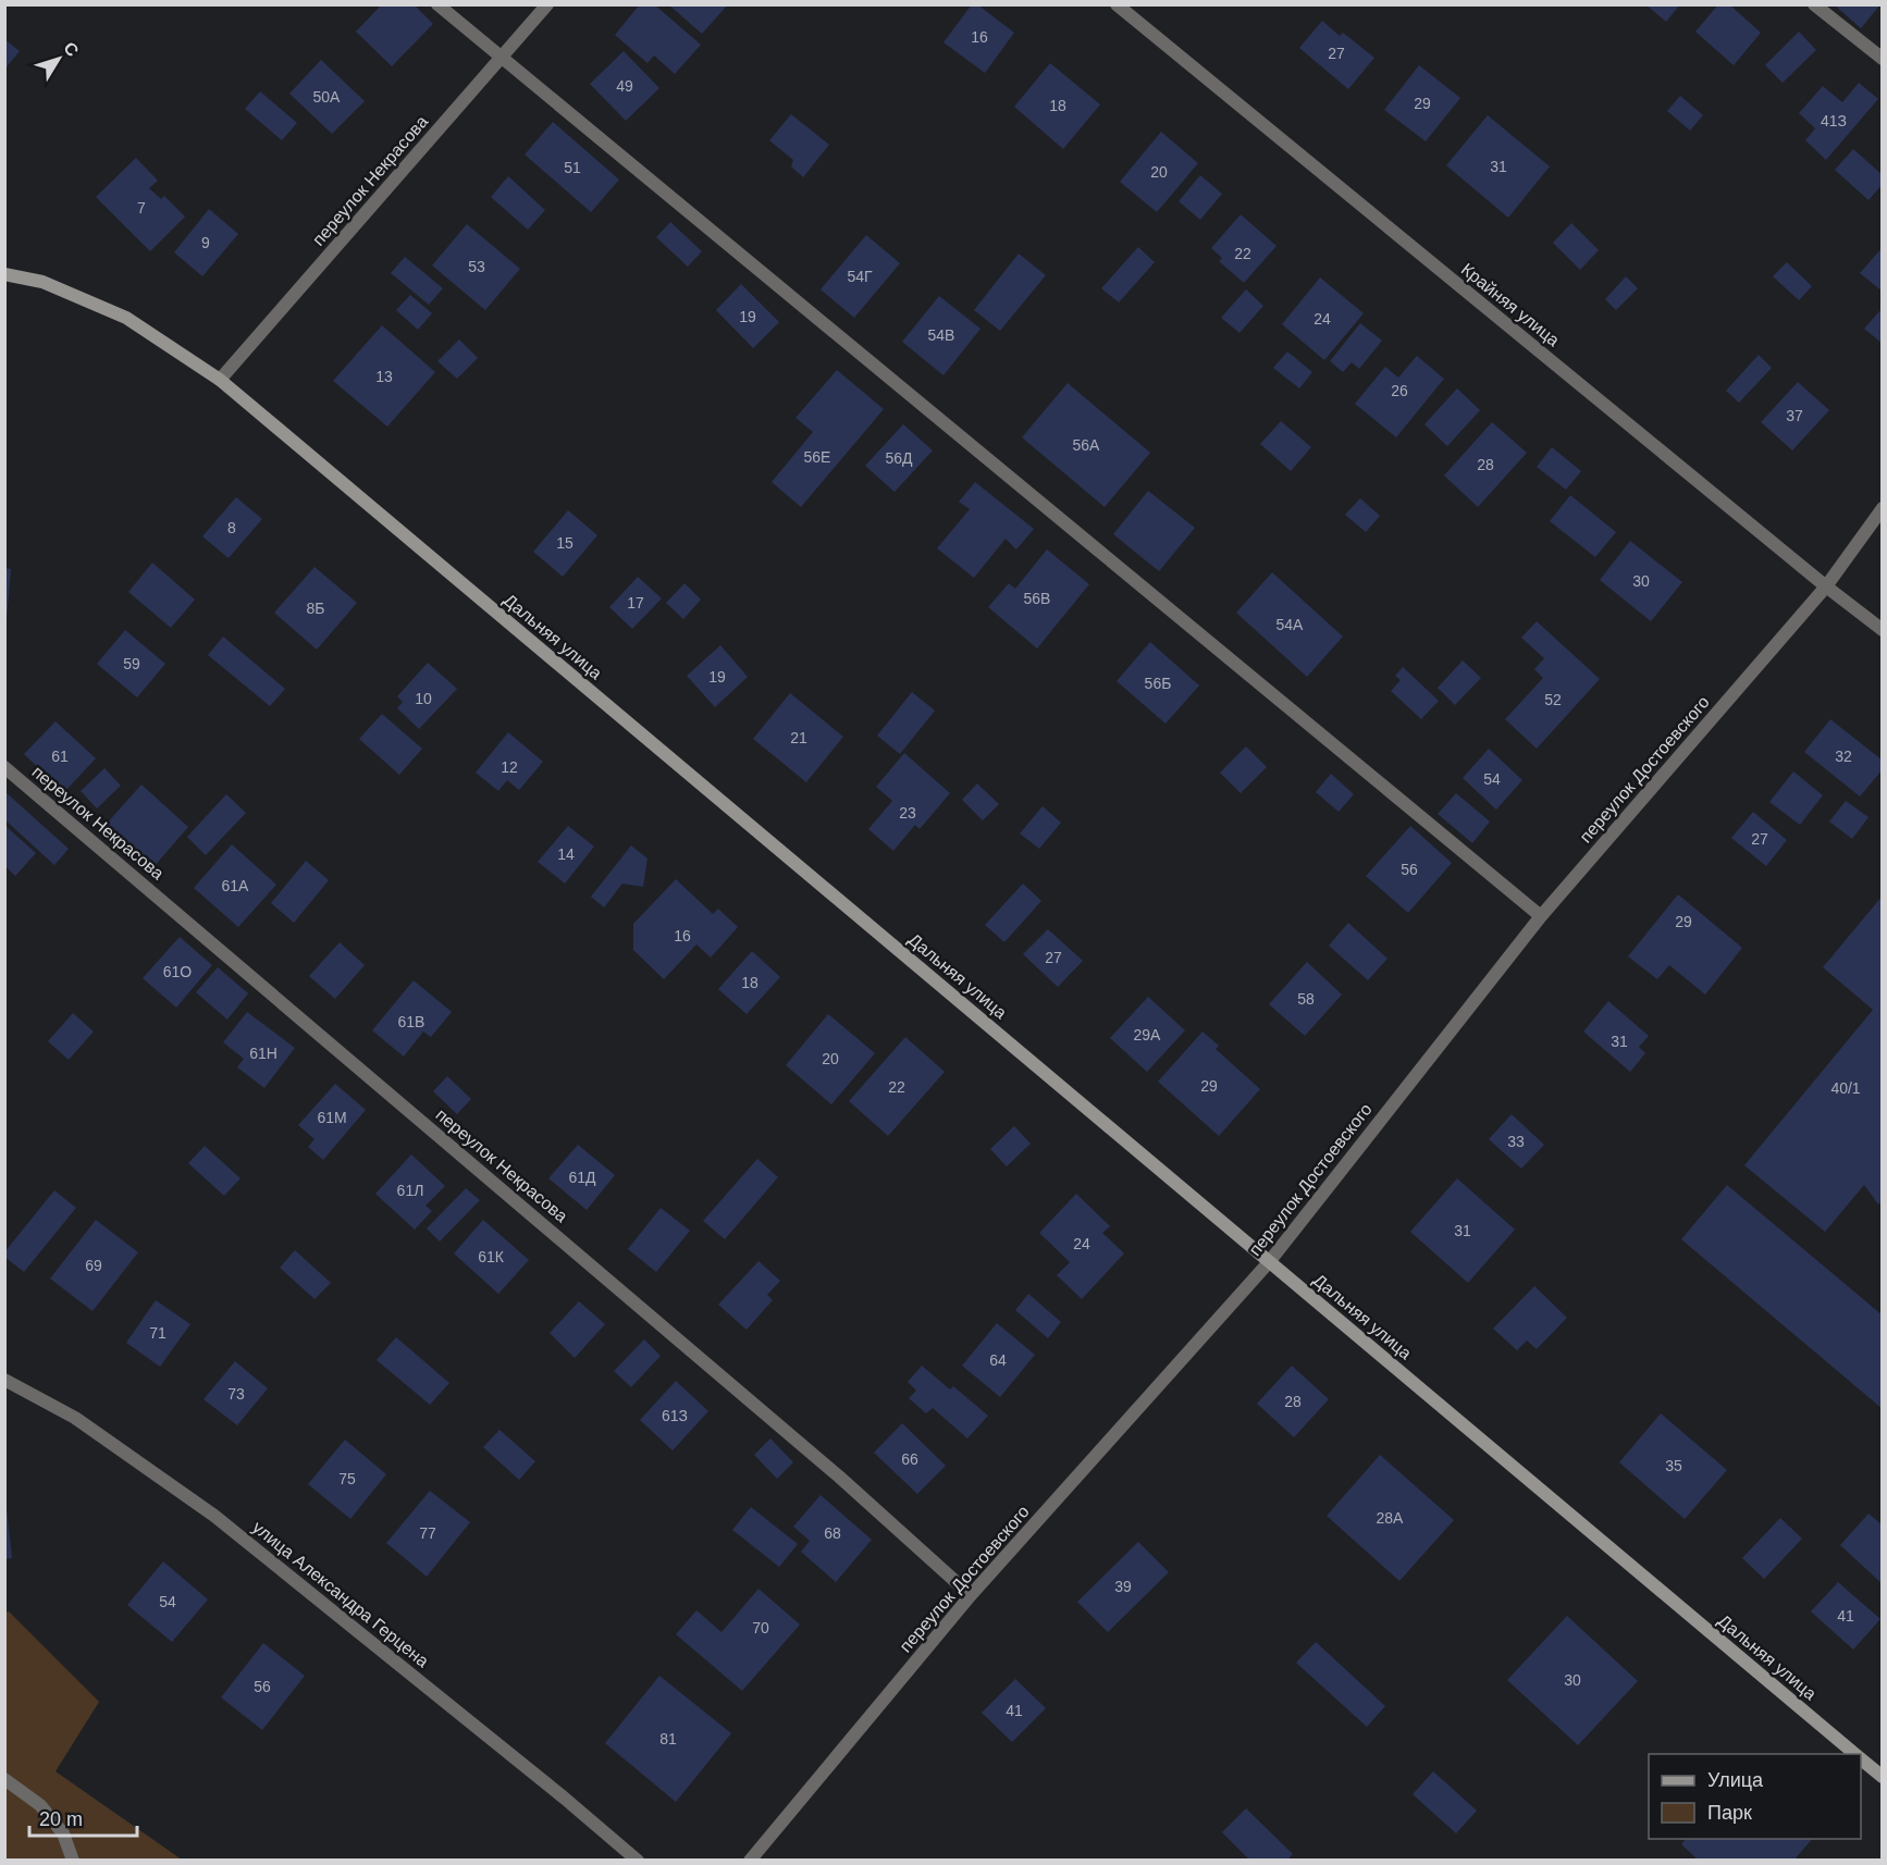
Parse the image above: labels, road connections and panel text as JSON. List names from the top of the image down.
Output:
{
  "streets": {
    "main road": ["Дальняя улица"],
    "street": [
      "переулок Некрасова",
      "Крайняя улица",
      "переулок Достоевского",
      "улица Александра Герцена"
    ]
  },
  "crossings": [
    ["переулок Некрасова", "Дальняя улица"],
    ["переулок Некрасова", "переулок Достоевского"],
    ["Крайняя улица", "переулок Достоевского"],
    ["Дальняя улица", "переулок Достоевского"]
  ],
  "house_numbers": [
    "16",
    "27",
    "49",
    "50А",
    "29",
    "18",
    "41З",
    "31",
    "51",
    "20",
    "7",
    "9",
    "22",
    "53",
    "54Г",
    "19",
    "24",
    "54В",
    "13",
    "26",
    "37",
    "56А",
    "56Е",
    "56Д",
    "28",
    "8",
    "15",
    "30",
    "56В",
    "17",
    "8Б",
    "54А",
    "59",
    "19",
    "56Б",
    "10",
    "52",
    "21",
    "61",
    "32",
    "12",
    "54",
    "23",
    "27",
    "14",
    "56",
    "61А",
    "29",
    "16",
    "27",
    "61О",
    "18",
    "58",
    "61В",
    "29А",
    "31",
    "61Н",
    "20",
    "29",
    "22",
    "40/1",
    "61М",
    "33",
    "61Д",
    "61Л",
    "31",
    "24",
    "61К",
    "69",
    "71",
    "64",
    "73",
    "28",
    "61З",
    "66",
    "35",
    "75",
    "28А",
    "77",
    "68",
    "39",
    "54",
    "41",
    "70",
    "30",
    "56",
    "41",
    "81"
  ],
  "legend": ["Улица", "Парк"],
  "scale_bar": "20 m",
  "north": "top right"
}
